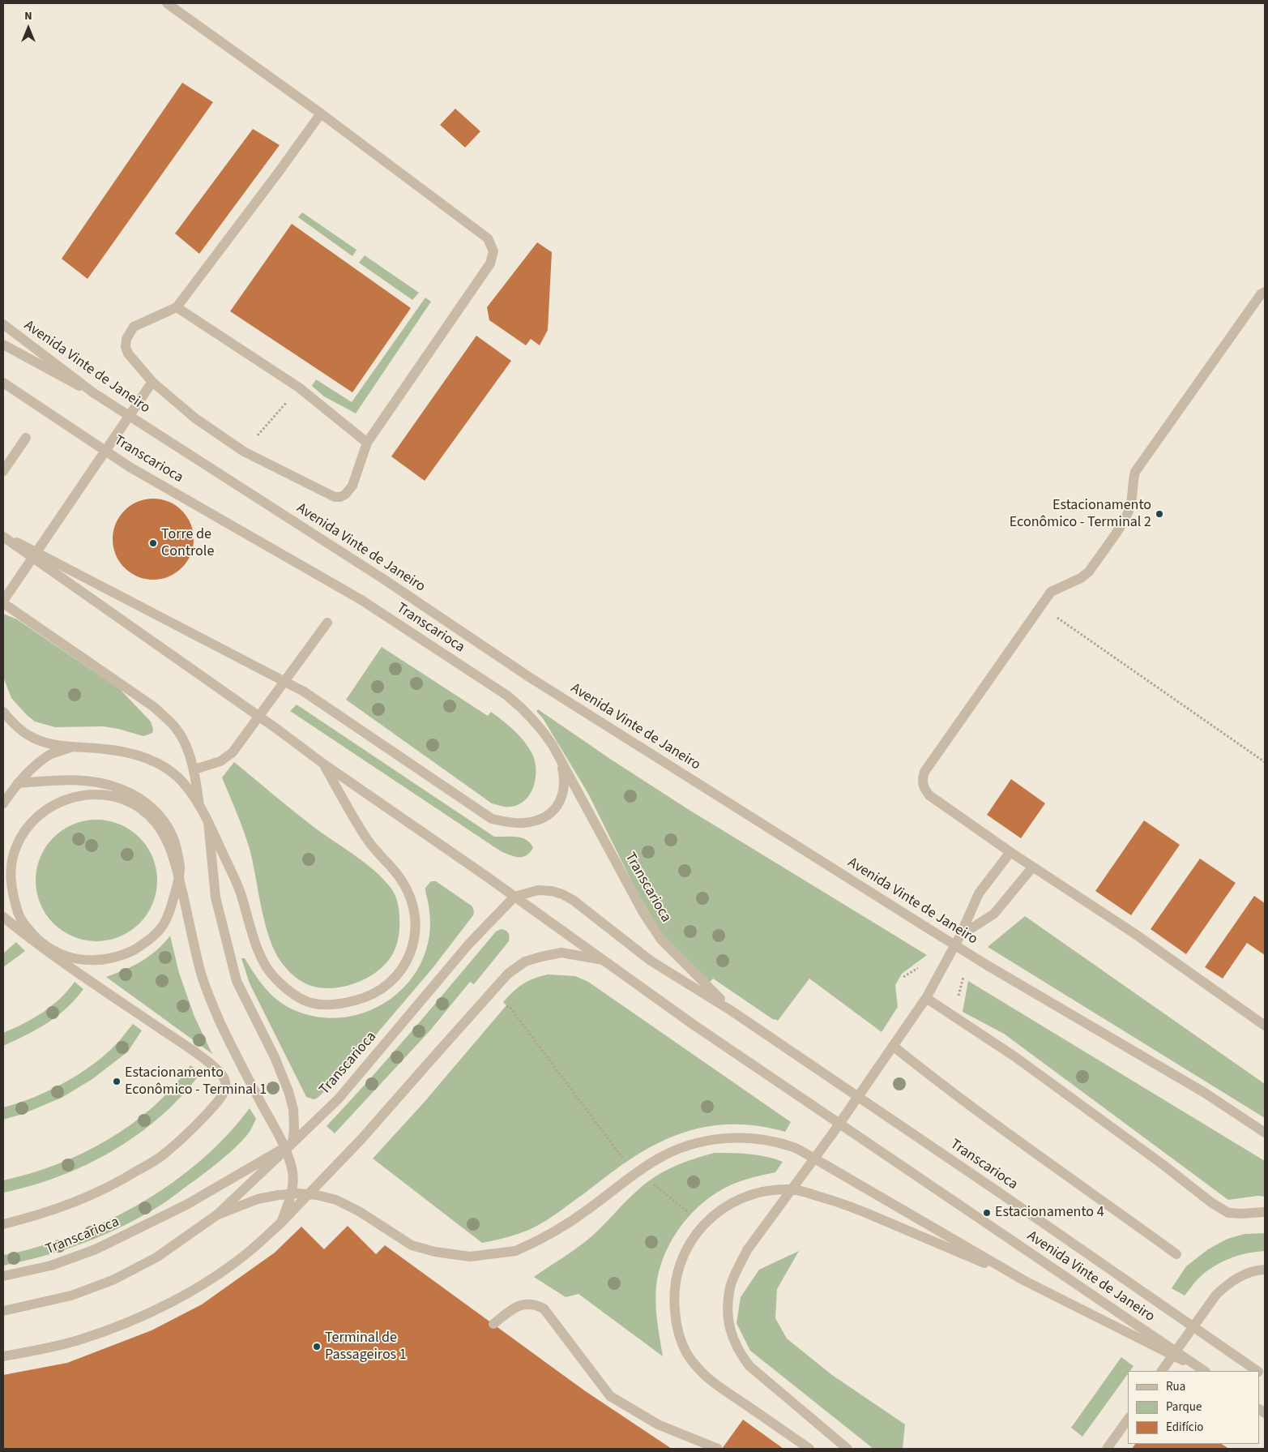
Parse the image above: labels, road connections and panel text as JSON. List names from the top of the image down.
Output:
{
  "streets": {
    "street": ["Avenida Vinte de Janeiro", "Transcarioca"]
  },
  "crossings": [
    ["Avenida Vinte de Janeiro", "Transcarioca"]
  ],
  "places": [
    "Estacionamento Econômico - Terminal 2",
    "Torre de Controle",
    "Estacionamento Econômico - Terminal 1",
    "Estacionamento 4",
    "Terminal de Passageiros 1"
  ],
  "legend": ["Rua", "Parque", "Edifício"],
  "north": "top"
}
